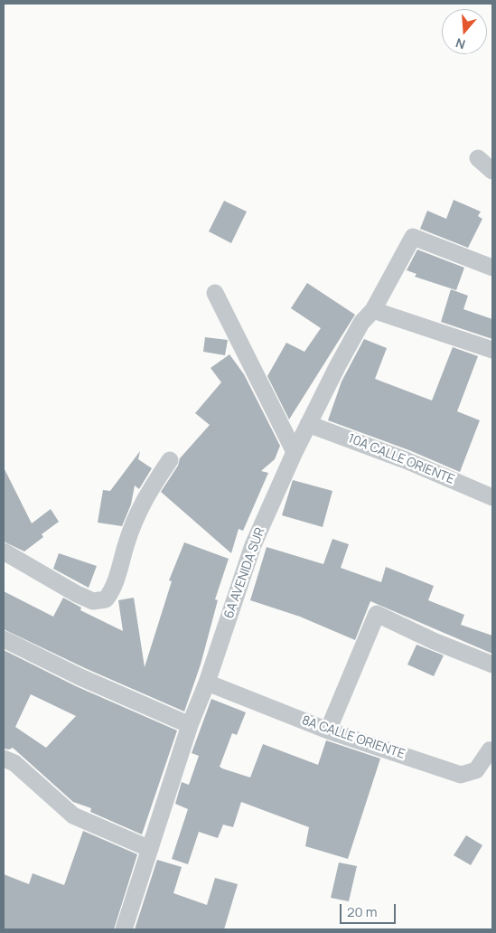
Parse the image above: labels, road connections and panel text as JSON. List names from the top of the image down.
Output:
{
  "streets": {
    "street": ["10A CALLE ORIENTE", "6A AVENIDA SUR", "8A CALLE ORIENTE"]
  },
  "crossings": [
    ["10A CALLE ORIENTE", "6A AVENIDA SUR"],
    ["6A AVENIDA SUR", "8A CALLE ORIENTE"]
  ],
  "scale_bar": "20 m",
  "north": "bottom"
}
